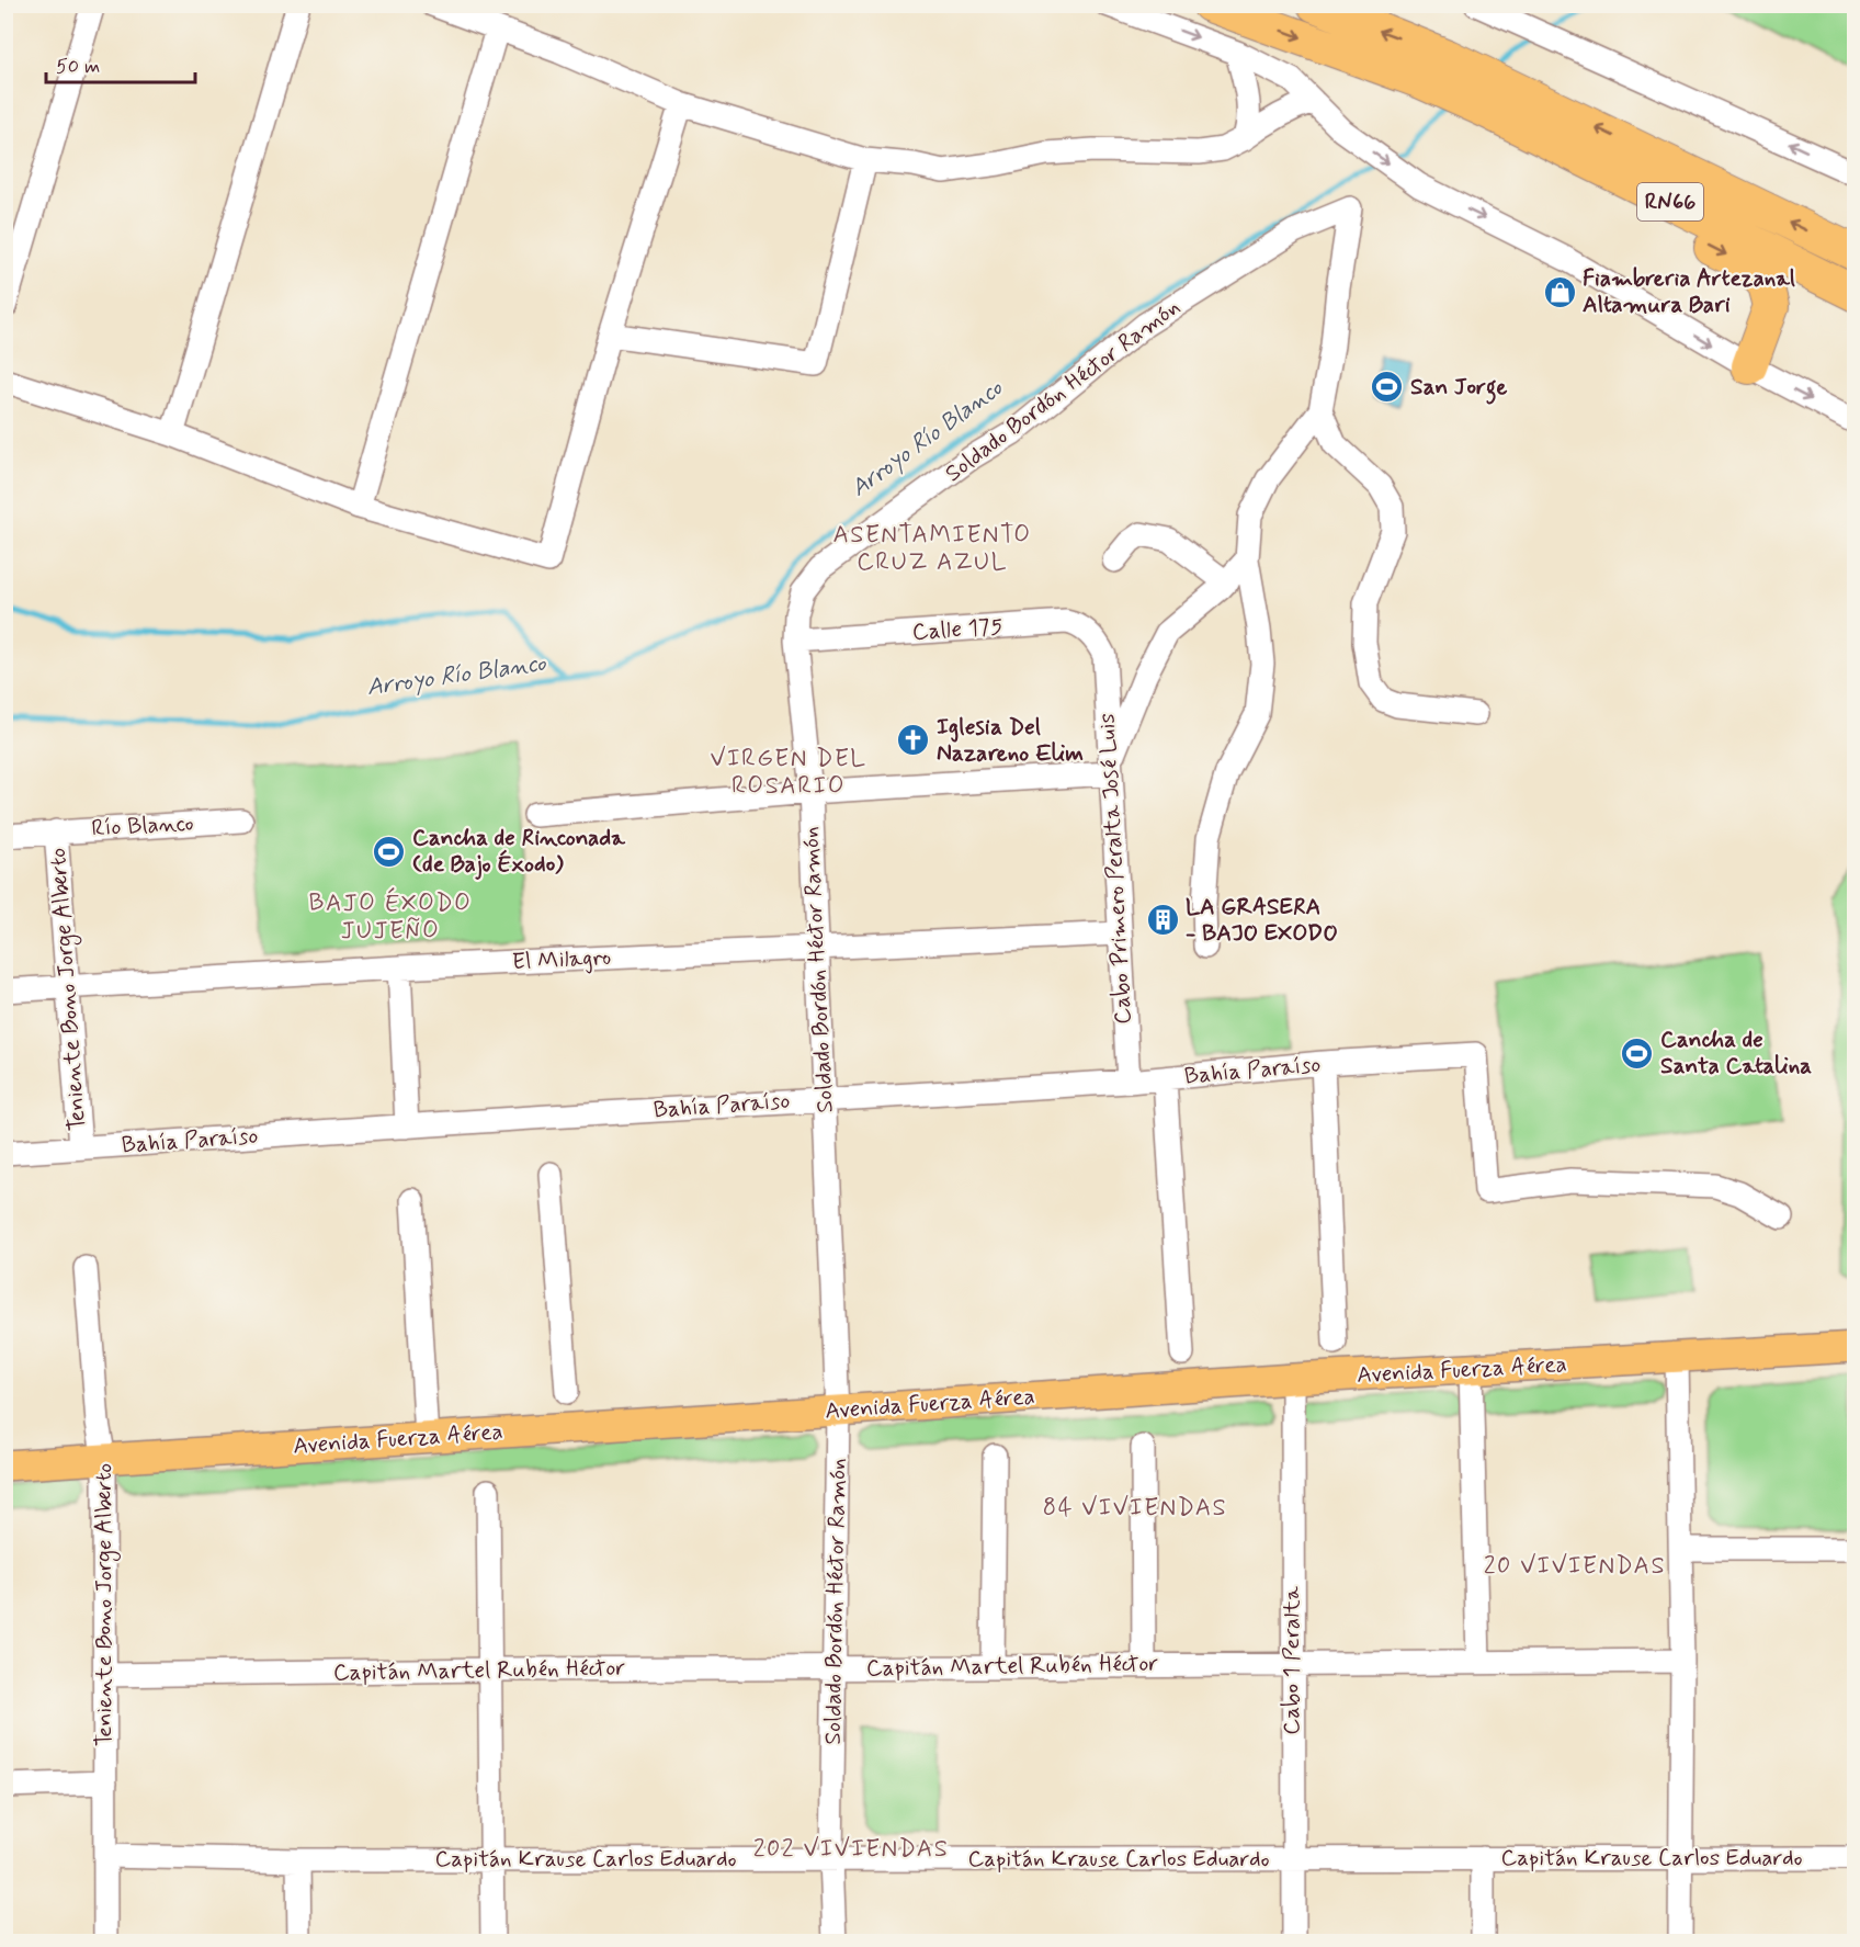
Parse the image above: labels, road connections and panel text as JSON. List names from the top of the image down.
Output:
{
  "streets": {
    "highway": ["RN66"],
    "main road": ["Avenida Fuerza Aérea"],
    "street": [
      "Soldado Bordón Héctor Ramón",
      "Calle 175",
      "Río Blanco",
      "Cabo Primero Peralta José Luis",
      "El Milagro",
      "Teniente Bono Jorge Alberto",
      "Bahía Paraíso",
      "Cabo 1 Peralta",
      "Capitán Martel Rubén Héctor",
      "Capitán Krause Carlos Eduardo"
    ]
  },
  "crossings": [
    ["Soldado Bordón Héctor Ramón", "Calle 175"],
    ["Soldado Bordón Héctor Ramón", "El Milagro"],
    ["Soldado Bordón Héctor Ramón", "Bahía Paraíso"],
    ["Soldado Bordón Héctor Ramón", "Avenida Fuerza Aérea"],
    ["Soldado Bordón Héctor Ramón", "Capitán Martel Rubén Héctor"],
    ["Soldado Bordón Héctor Ramón", "Capitán Krause Carlos Eduardo"],
    ["Calle 175", "Cabo Primero Peralta José Luis"],
    ["Río Blanco", "Teniente Bono Jorge Alberto"],
    ["Cabo Primero Peralta José Luis", "El Milagro"],
    ["Cabo Primero Peralta José Luis", "Bahía Paraíso"],
    ["El Milagro", "Teniente Bono Jorge Alberto"],
    ["Teniente Bono Jorge Alberto", "Bahía Paraíso"],
    ["Teniente Bono Jorge Alberto", "Avenida Fuerza Aérea"],
    ["Teniente Bono Jorge Alberto", "Capitán Martel Rubén Héctor"],
    ["Teniente Bono Jorge Alberto", "Capitán Krause Carlos Eduardo"],
    ["Avenida Fuerza Aérea", "Cabo 1 Peralta"],
    ["Cabo 1 Peralta", "Capitán Martel Rubén Héctor"],
    ["Cabo 1 Peralta", "Capitán Krause Carlos Eduardo"]
  ],
  "districts": [
    "ASENTAMIENTO CRUZ AZUL",
    "VIRGEN DEL ROSARIO",
    "BAJO ÉXODO JUJEÑO",
    "84 VIVIENDAS",
    "20 VIVIENDAS",
    "202 VIVIENDAS"
  ],
  "water": ["Arroyo Río Blanco"],
  "places": {
    "shop": ["Fiambreria Artezanal Altamura Bari"],
    "sports": ["San Jorge", "Cancha de Rinconada (de Bajo Éxodo)", "Cancha de Santa Catalina"],
    "church": ["Iglesia Del Nazareno Elim"],
    "building": ["LA GRASERA - BAJO EXODO"]
  },
  "scale_bar": "50 m"
}
